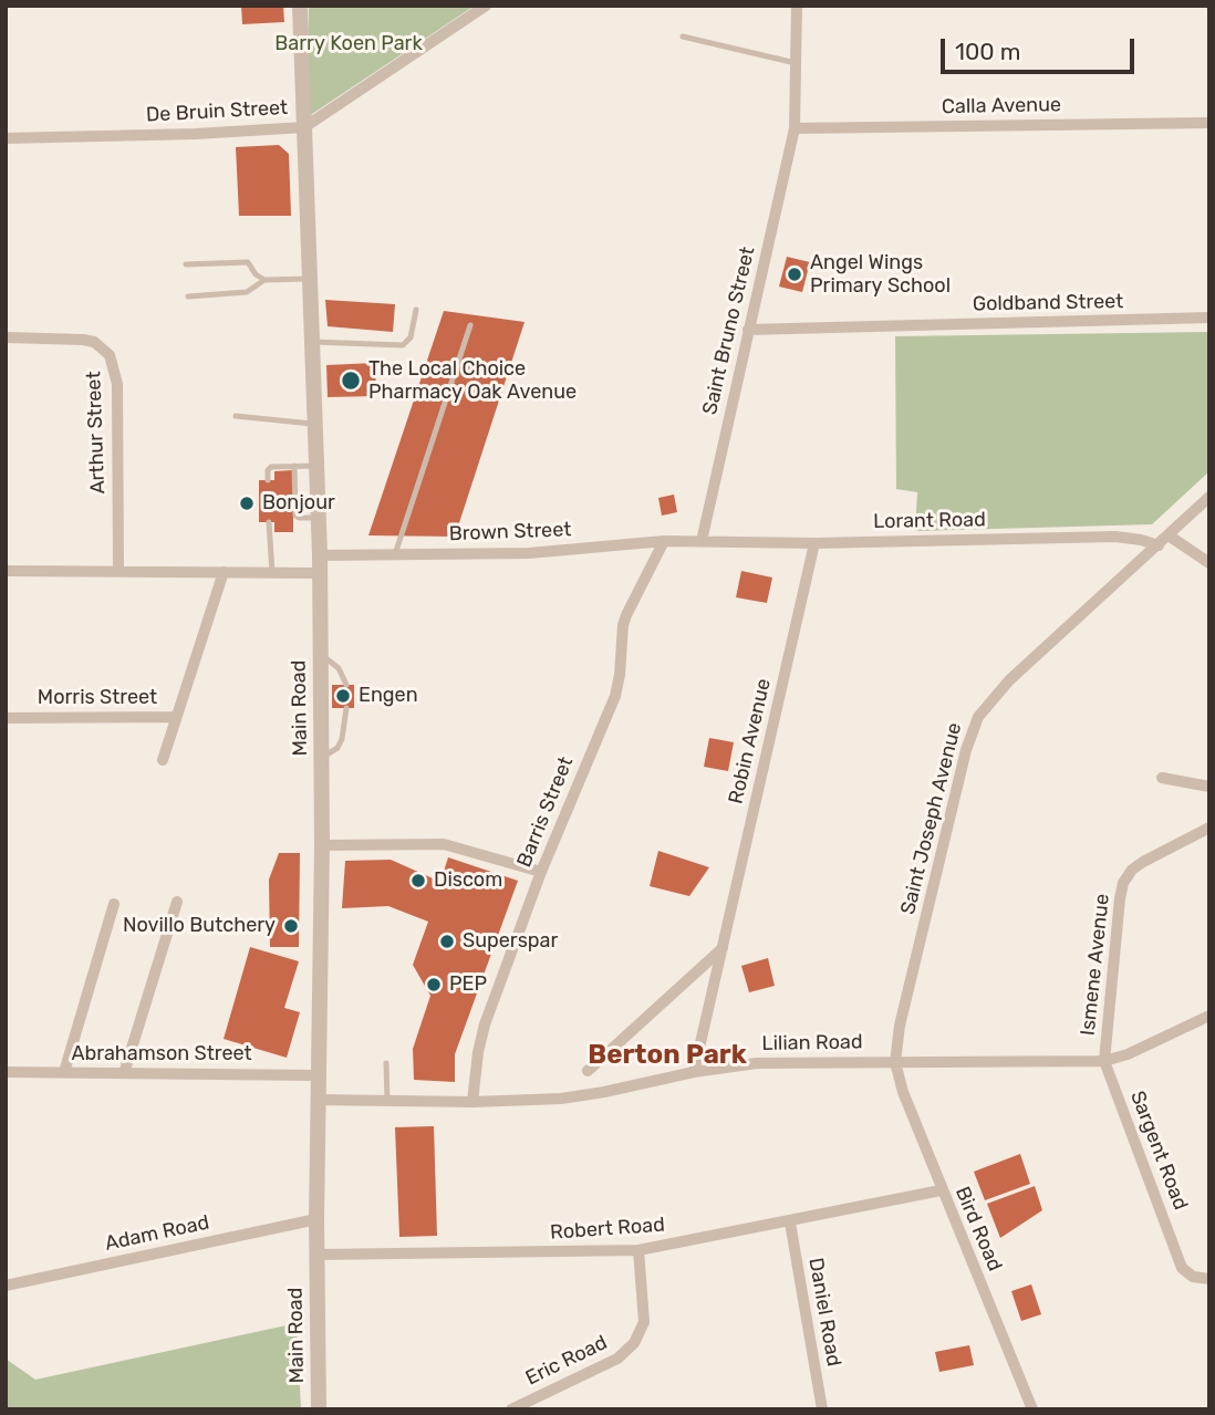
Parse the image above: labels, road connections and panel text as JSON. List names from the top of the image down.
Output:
{
  "streets": {
    "street": [
      "Calla Avenue",
      "De Bruin Street",
      "Goldband Street",
      "Saint Bruno Street",
      "Arthur Street",
      "Lorant Road",
      "Brown Street",
      "Morris Street",
      "Main Road",
      "Robin Avenue",
      "Barris Street",
      "Saint Joseph Avenue",
      "Ismene Avenue",
      "Lilian Road",
      "Abrahamson Street",
      "Sargent Road",
      "Robert Road",
      "Bird Road",
      "Adam Road",
      "Daniel Road",
      "Eric Road"
    ]
  },
  "crossings": [
    ["Calla Avenue", "Saint Bruno Street"],
    ["De Bruin Street", "Main Road"],
    ["Goldband Street", "Saint Bruno Street"],
    ["Saint Bruno Street", "Lorant Road"],
    ["Saint Bruno Street", "Brown Street"],
    ["Lorant Road", "Brown Street"],
    ["Lorant Road", "Robin Avenue"],
    ["Lorant Road", "Saint Joseph Avenue"],
    ["Brown Street", "Main Road"],
    ["Brown Street", "Barris Street"],
    ["Main Road", "Lilian Road"],
    ["Main Road", "Abrahamson Street"],
    ["Main Road", "Robert Road"],
    ["Main Road", "Adam Road"],
    ["Robin Avenue", "Lilian Road"],
    ["Barris Street", "Lilian Road"],
    ["Saint Joseph Avenue", "Lilian Road"],
    ["Saint Joseph Avenue", "Bird Road"],
    ["Ismene Avenue", "Lilian Road"],
    ["Ismene Avenue", "Sargent Road"],
    ["Lilian Road", "Sargent Road"],
    ["Lilian Road", "Bird Road"],
    ["Robert Road", "Bird Road"],
    ["Robert Road", "Daniel Road"],
    ["Robert Road", "Eric Road"]
  ],
  "districts": ["Berton Park"],
  "parks": ["Barry Koen Park"],
  "places": [
    "Angel Wings Primary School",
    "The Local Choice Pharmacy Oak Avenue",
    "Bonjour",
    "Engen",
    "Discom",
    "Novillo Butchery",
    "Superspar",
    "PEP"
  ],
  "scale_bar": "100 m"
}
